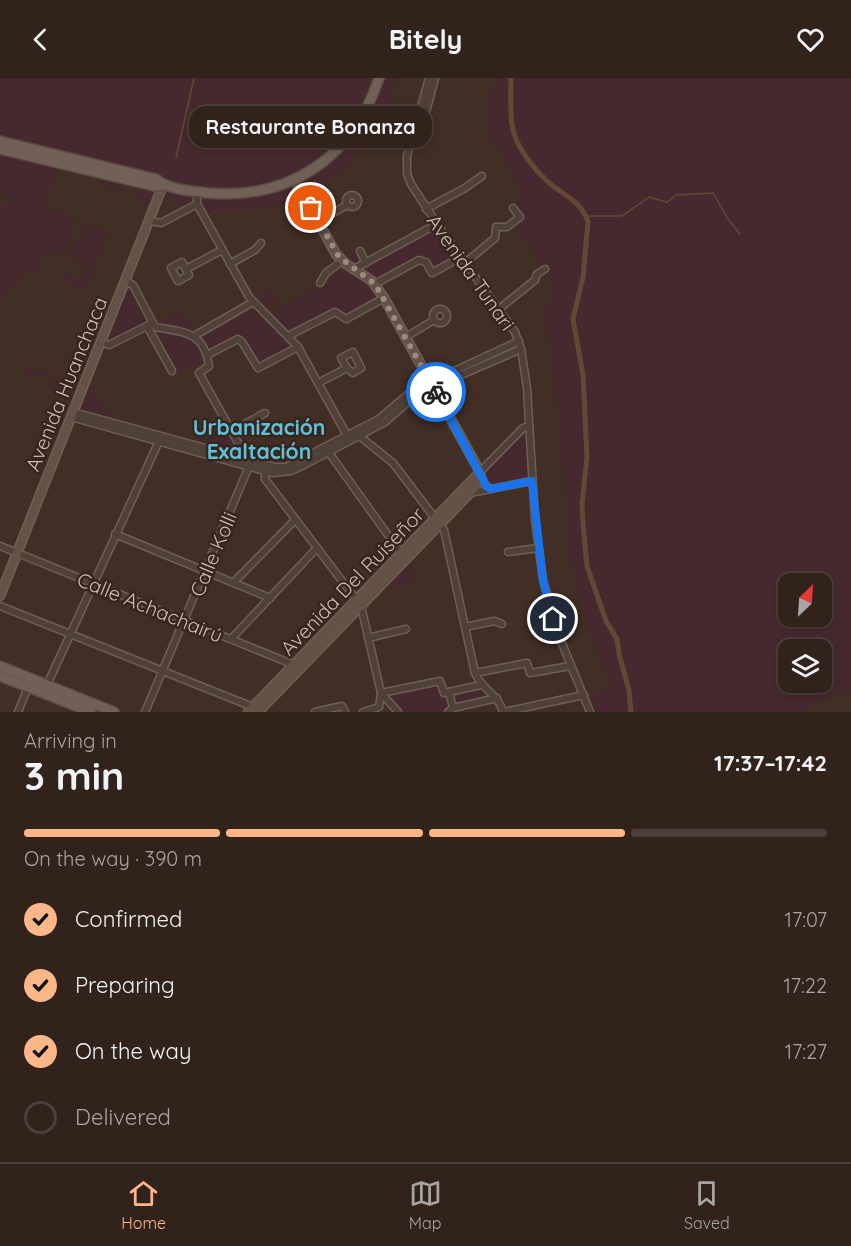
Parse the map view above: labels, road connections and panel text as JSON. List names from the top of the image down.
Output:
{
  "streets": {
    "main road": ["Avenida Huanchaca", "Avenida Del Ruiseñor"],
    "street": ["Avenida Tunari", "Calle Kolli", "Calle Achachairú"]
  },
  "crossings": [
    ["Avenida Tunari", "Avenida Del Ruiseñor"],
    ["Avenida Huanchaca", "Calle Achachairú"],
    ["Calle Kolli", "Calle Achachairú"],
    ["Avenida Del Ruiseñor", "Calle Achachairú"]
  ],
  "districts": ["Urbanización Exaltación"],
  "places": ["Restaurante Bonanza"],
  "north": "top right",
  "page": {
    "header": "Bitely",
    "bubble": "Restaurante Bonanza",
    "heading": ["3 min", "Arriving in", "17:37–17:42"],
    "bar": "On the way · 390 m",
    "list": [
      ["Confirmed", "17:07"],
      ["Preparing", "17:22"],
      ["On the way", "17:27"],
      "Delivered"
    ],
    "tabs": ["Home", "Map", "Saved"]
  }
}
